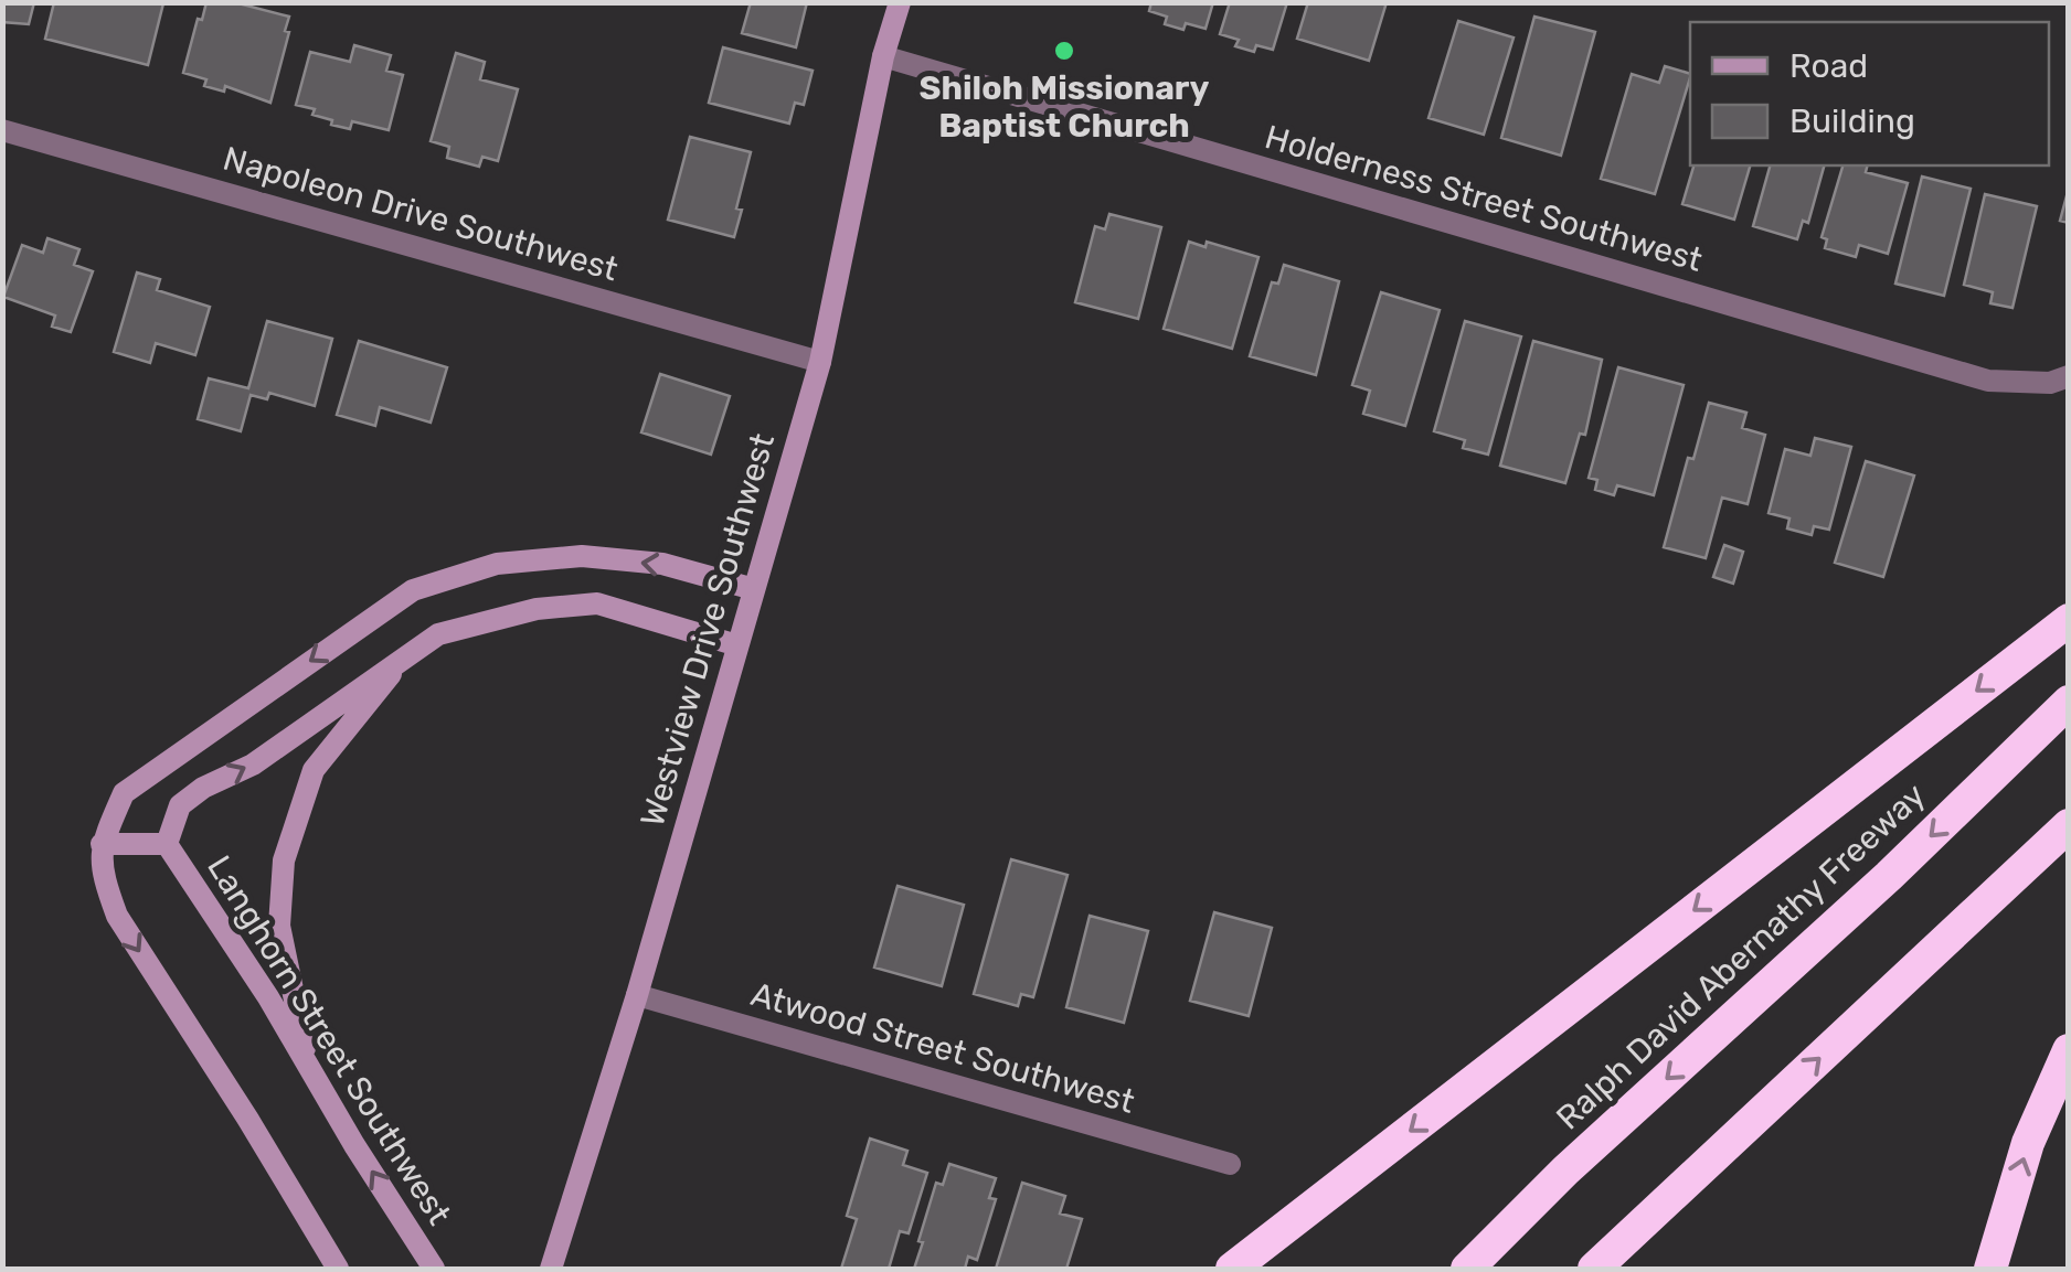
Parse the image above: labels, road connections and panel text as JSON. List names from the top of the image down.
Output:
{
  "streets": {
    "highway": ["Ralph David Abernathy Freeway"],
    "street": [
      "Holderness Street Southwest",
      "Napoleon Drive Southwest",
      "Westview Drive Southwest",
      "Langhorn Street Southwest",
      "Atwood Street Southwest"
    ]
  },
  "crossings": [
    ["Holderness Street Southwest", "Westview Drive Southwest"],
    ["Napoleon Drive Southwest", "Westview Drive Southwest"],
    ["Westview Drive Southwest", "Langhorn Street Southwest"],
    ["Westview Drive Southwest", "Atwood Street Southwest"]
  ],
  "places": ["Shiloh Missionary Baptist Church"],
  "legend": ["Road", "Building"]
}
